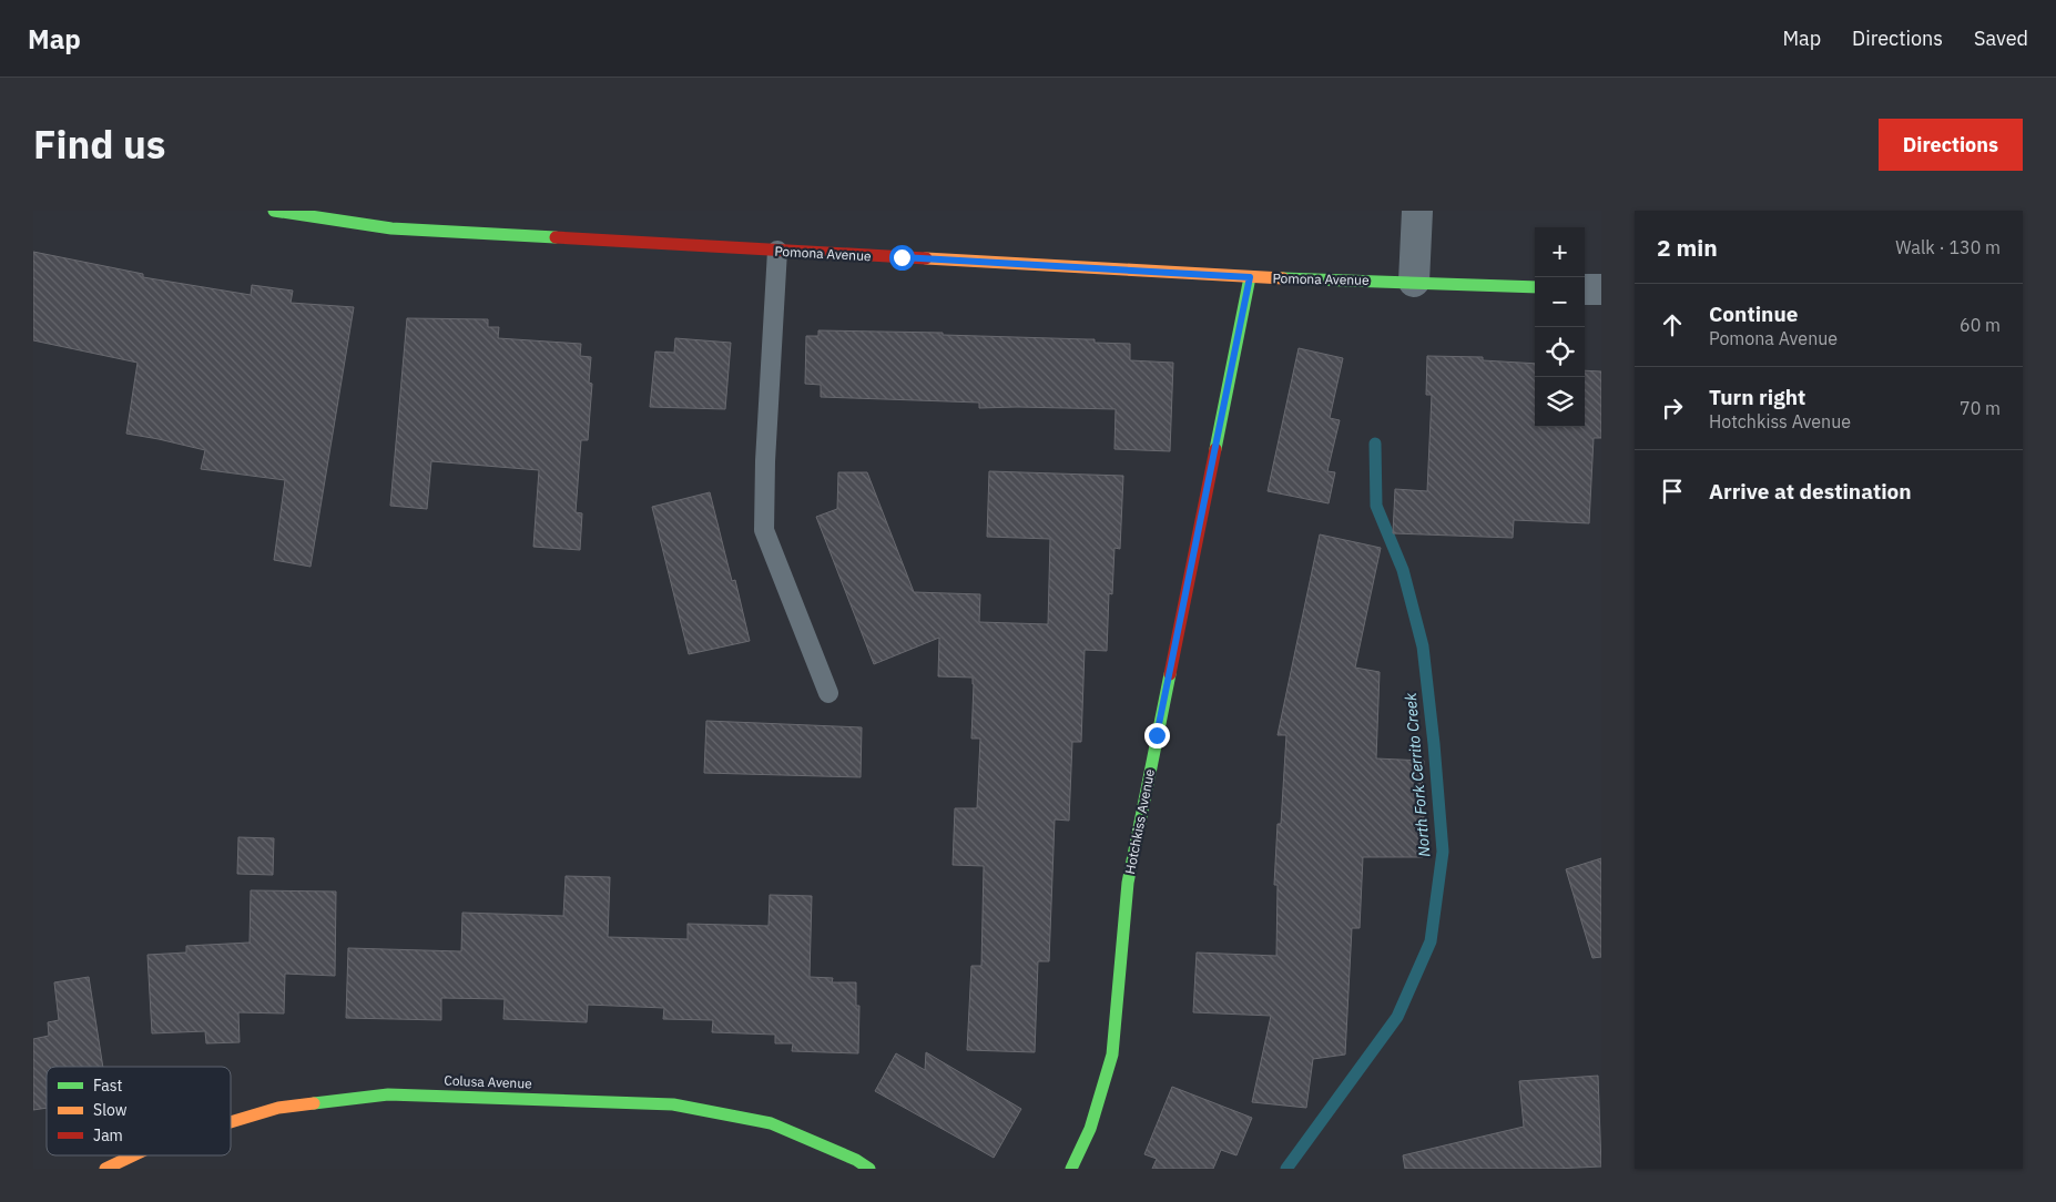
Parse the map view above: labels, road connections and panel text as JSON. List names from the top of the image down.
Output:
{
  "streets": {
    "street": ["Pomona Avenue", "Hotchkiss Avenue", "Colusa Avenue"]
  },
  "crossings": [
    ["Pomona Avenue", "Hotchkiss Avenue"]
  ],
  "water": ["North Fork Cerrito Creek"],
  "legend": ["Fast", "Slow", "Jam"],
  "page": {
    "header": "Map",
    "nav": ["Map", "Directions", "Saved"],
    "title": "Find us",
    "buttons": "Directions",
    "heading": ["2 min", "Walk · 130 m"],
    "map_buttons": ["+", "−"],
    "list": [
      ["Continue", "Pomona Avenue", "60 m"],
      ["Turn right", "Hotchkiss Avenue", "70 m"],
      "Arrive at destination"
    ]
  }
}
